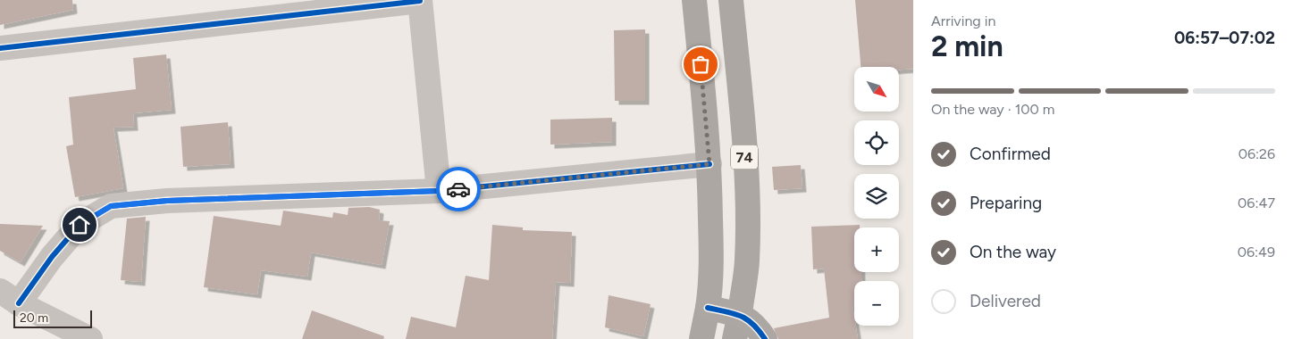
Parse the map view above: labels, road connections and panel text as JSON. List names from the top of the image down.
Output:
{
  "streets": {
    "highway": ["74"]
  },
  "scale_bar": "20 m",
  "north": "bottom right",
  "page": {
    "heading": ["2 min", "Arriving in", "06:57–07:02"],
    "map_buttons": ["+", "−"],
    "bar": "On the way · 100 m",
    "list": [
      ["Confirmed", "06:26"],
      ["Preparing", "06:47"],
      ["On the way", "06:49"],
      "Delivered"
    ],
    "scale": "20 m"
  }
}
